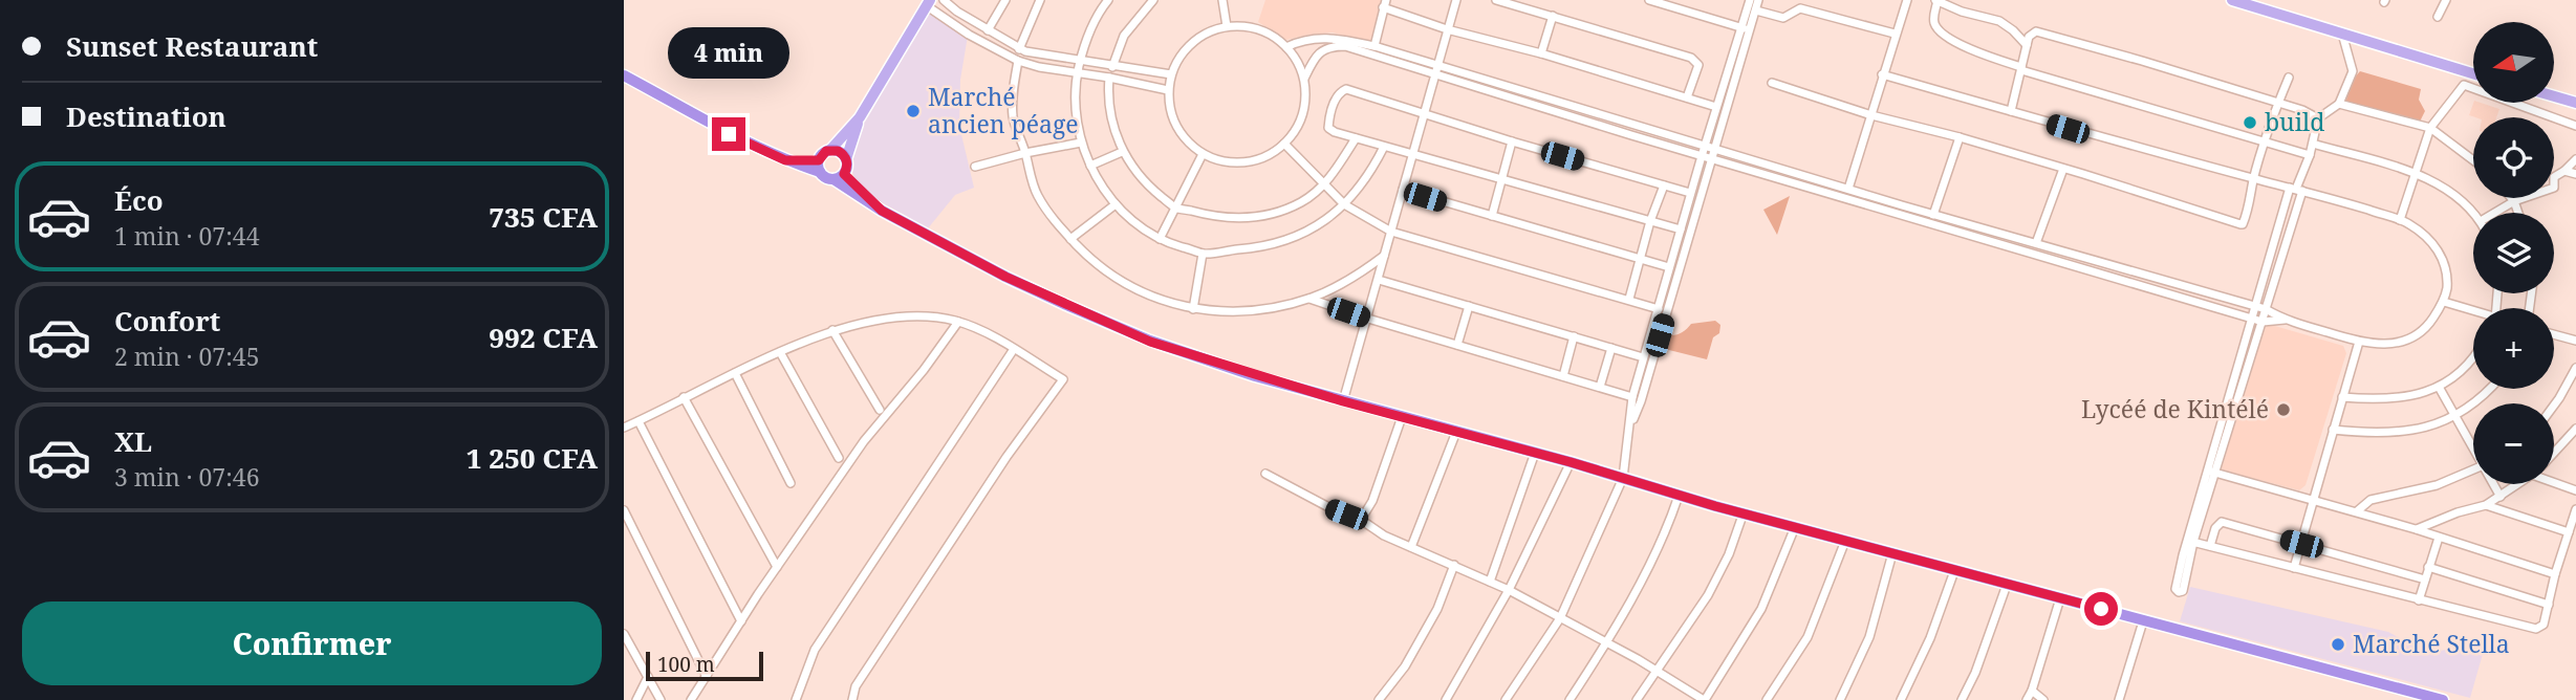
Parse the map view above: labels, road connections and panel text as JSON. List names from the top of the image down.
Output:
{
  "places": [
    "Marché ancien péage",
    "build",
    "Lycéé de Kintélé",
    "Marché Stella"
  ],
  "scale_bar": "100 m",
  "north": "left",
  "page": {
    "banner": ["Sunset Restaurant", "Destination"],
    "map_buttons": ["+", "−"],
    "bubble": "4 min",
    "list": [
      {
        "name": "Éco",
        "note": "1 min · 07:44",
        "value": "735 CFA"
      },
      {
        "name": "Confort",
        "note": "2 min · 07:45",
        "value": "992 CFA"
      },
      {
        "name": "XL",
        "note": "3 min · 07:46",
        "value": "1 250 CFA"
      }
    ],
    "buttons": "Confirmer",
    "scale": "100 m"
  }
}
